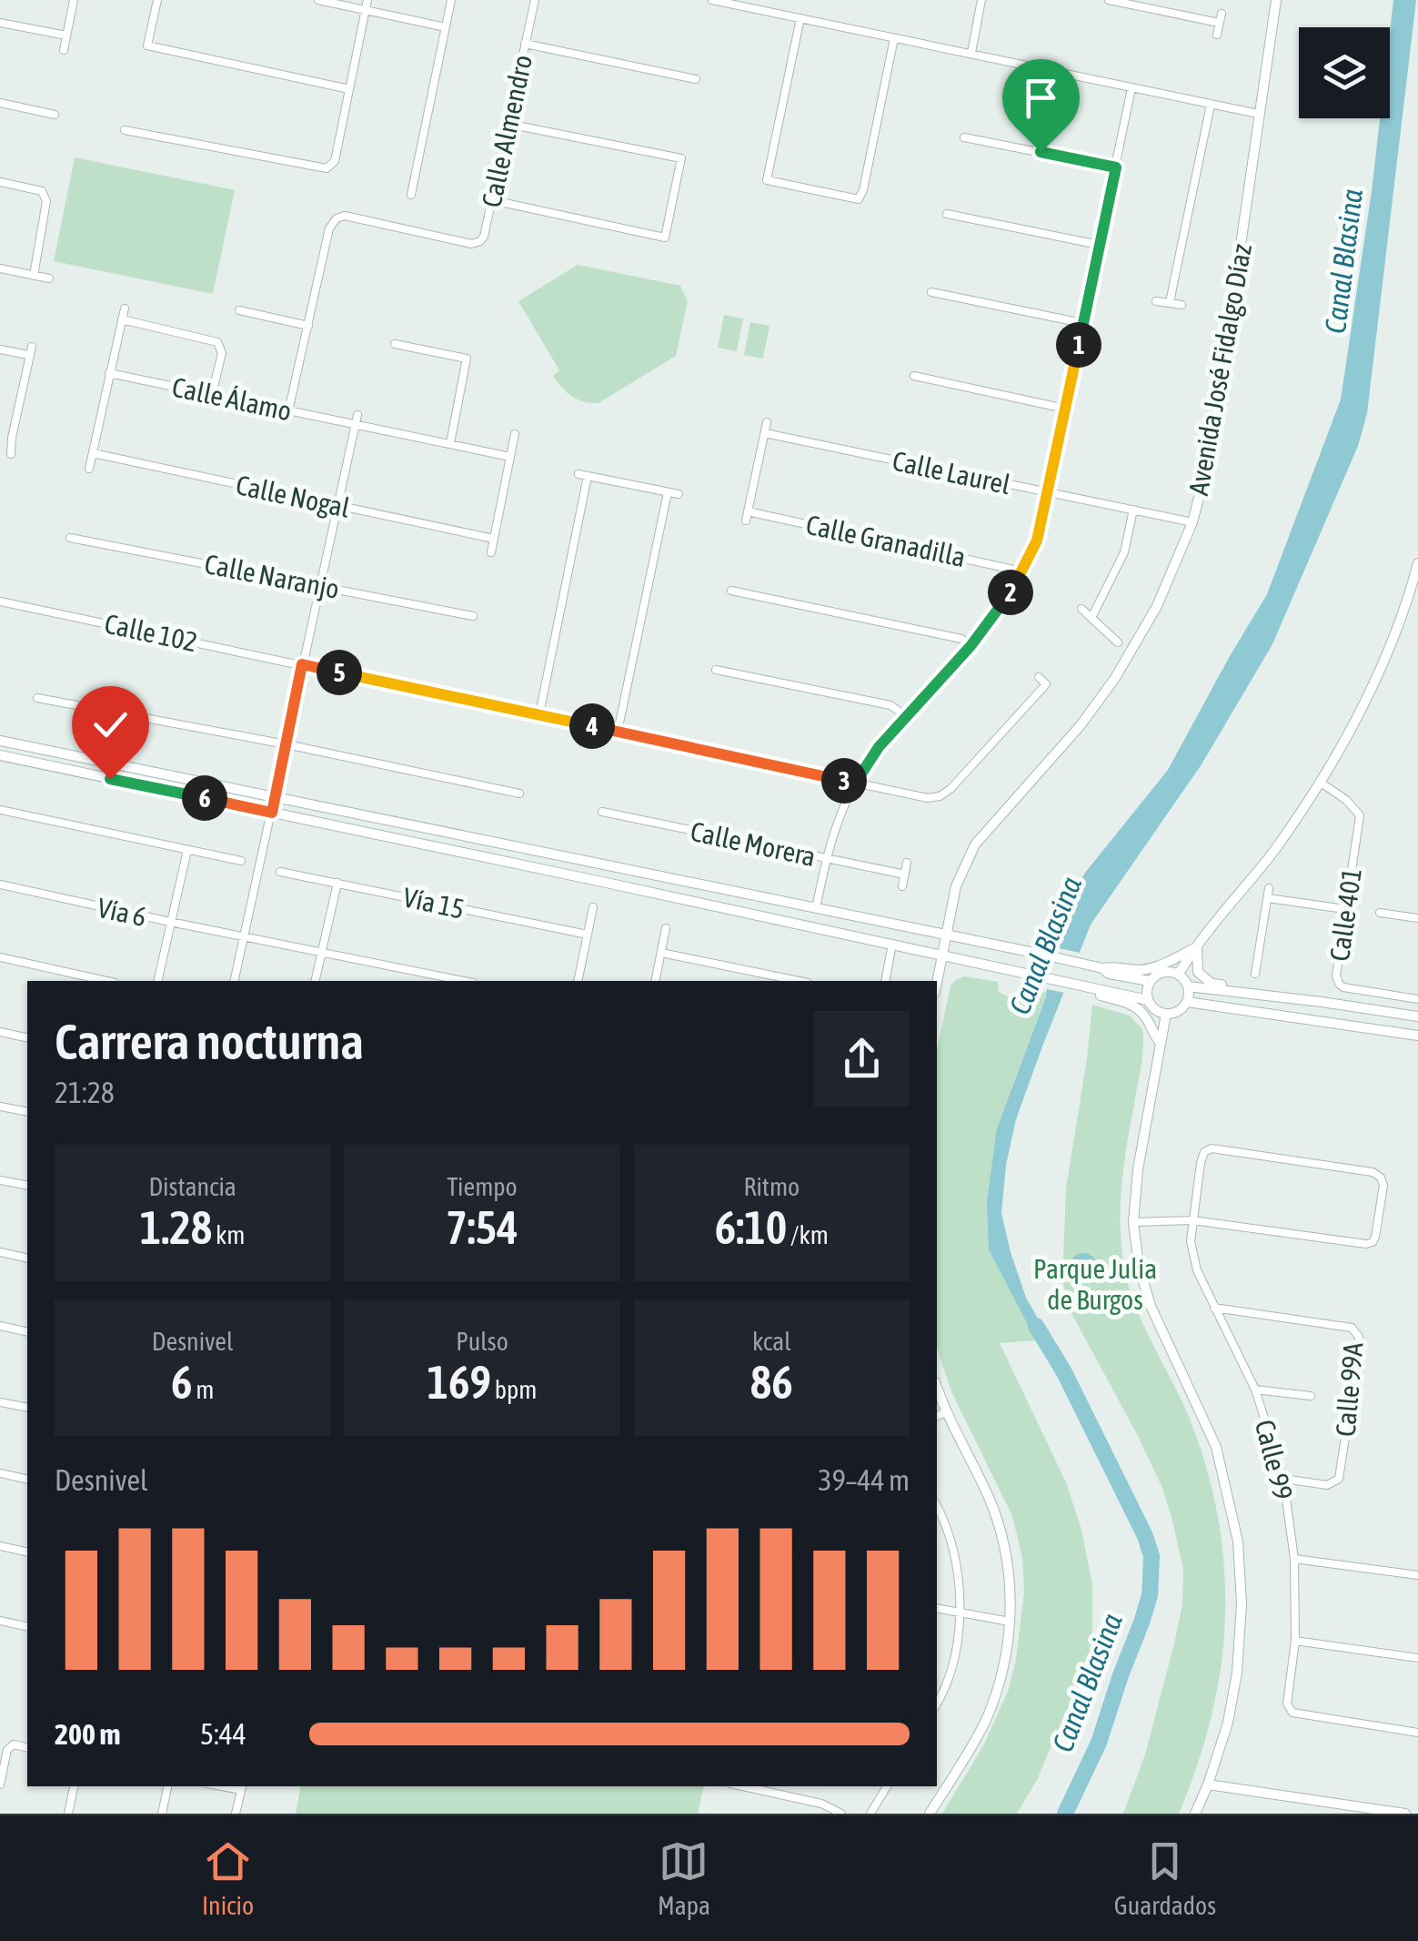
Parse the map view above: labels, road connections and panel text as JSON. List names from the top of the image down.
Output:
{
  "streets": {
    "main road": ["Avenida José Fidalgo Díaz"],
    "street": [
      "Calle Almendro",
      "Calle Álamo",
      "Calle Laurel",
      "Calle Nogal",
      "Calle Granadilla",
      "Calle Naranjo",
      "Calle 102",
      "Calle Morera",
      "Vía 15",
      "Vía 6",
      "Calle 401",
      "Calle 99A",
      "Calle 99"
    ]
  },
  "crossings": [
    ["Calle Almendro", "Calle Álamo"],
    ["Avenida José Fidalgo Díaz", "Calle Laurel"],
    ["Calle 99A", "Calle 99"]
  ],
  "water": ["Canal Blasina"],
  "parks": ["Parque Julia de Burgos"],
  "page": {
    "pins": [
      "1",
      "2",
      "5",
      "4",
      "3",
      "6"
    ],
    "heading": ["Carrera nocturna", "21:28"],
    "stats": [
      ["Distancia", "1.28 km"],
      ["Tiempo", "7:54"],
      ["Ritmo", "6:10 /km"],
      ["Desnivel", "6 m"],
      ["Pulso", "169 bpm"],
      ["kcal", "86"]
    ],
    "chart": ["Desnivel", "39–44 m"],
    "list": [
      {
        "name": "200 m",
        "note": "5:44"
      }
    ],
    "tabs": ["Inicio", "Mapa", "Guardados"]
  }
}
